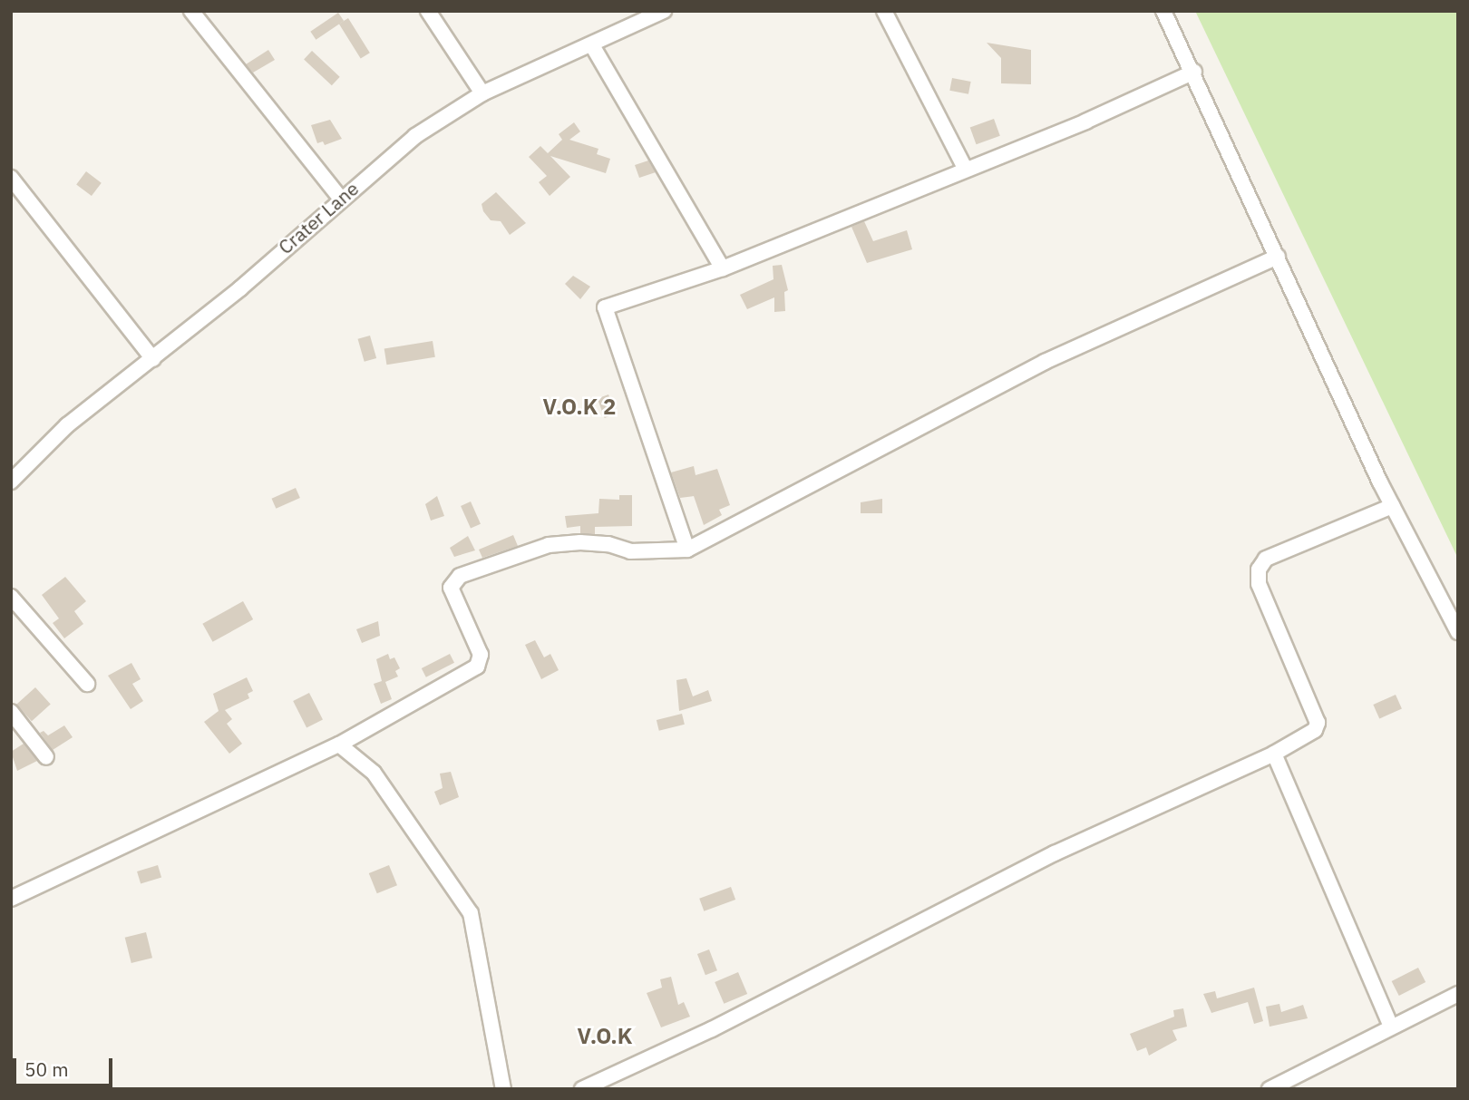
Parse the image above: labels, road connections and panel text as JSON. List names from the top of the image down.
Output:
{
  "streets": {
    "street": ["Crater Lane"]
  },
  "districts": ["V.O.K 2", "V.O.K"],
  "scale_bar": "50 m"
}
